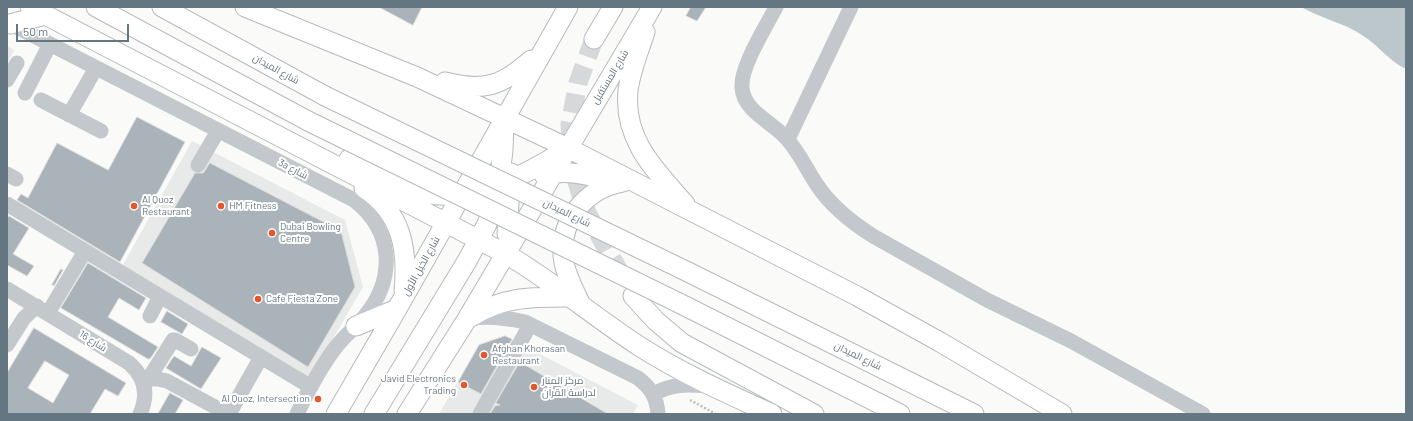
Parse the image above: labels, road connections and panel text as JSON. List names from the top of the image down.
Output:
{
  "streets": {
    "main road": ["شارع الميدان", "شارع المستقبل", "شارع الخيل الأول"],
    "street": ["3a شارع", "شارع 16"]
  },
  "places": [
    "Al Quoz Restaurant",
    "HM Fitness",
    "Dubai Bowling Centre",
    "Cafe Fiesta Zone",
    "Afghan Khorasan Restaurant",
    "Javid Electronics Trading",
    "مركز المنار لدراسة القرآن",
    "Al Quoz, Intersection"
  ],
  "scale_bar": "50 m"
}
